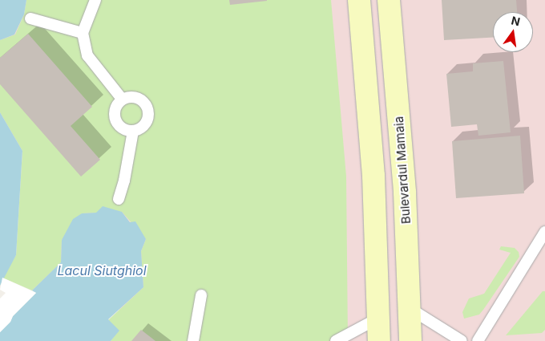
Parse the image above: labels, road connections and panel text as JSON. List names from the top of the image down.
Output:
{
  "streets": {
    "main road": ["Bulevardul Mamaia"]
  },
  "water": ["Lacul Siutghiol"],
  "north": "top"
}
